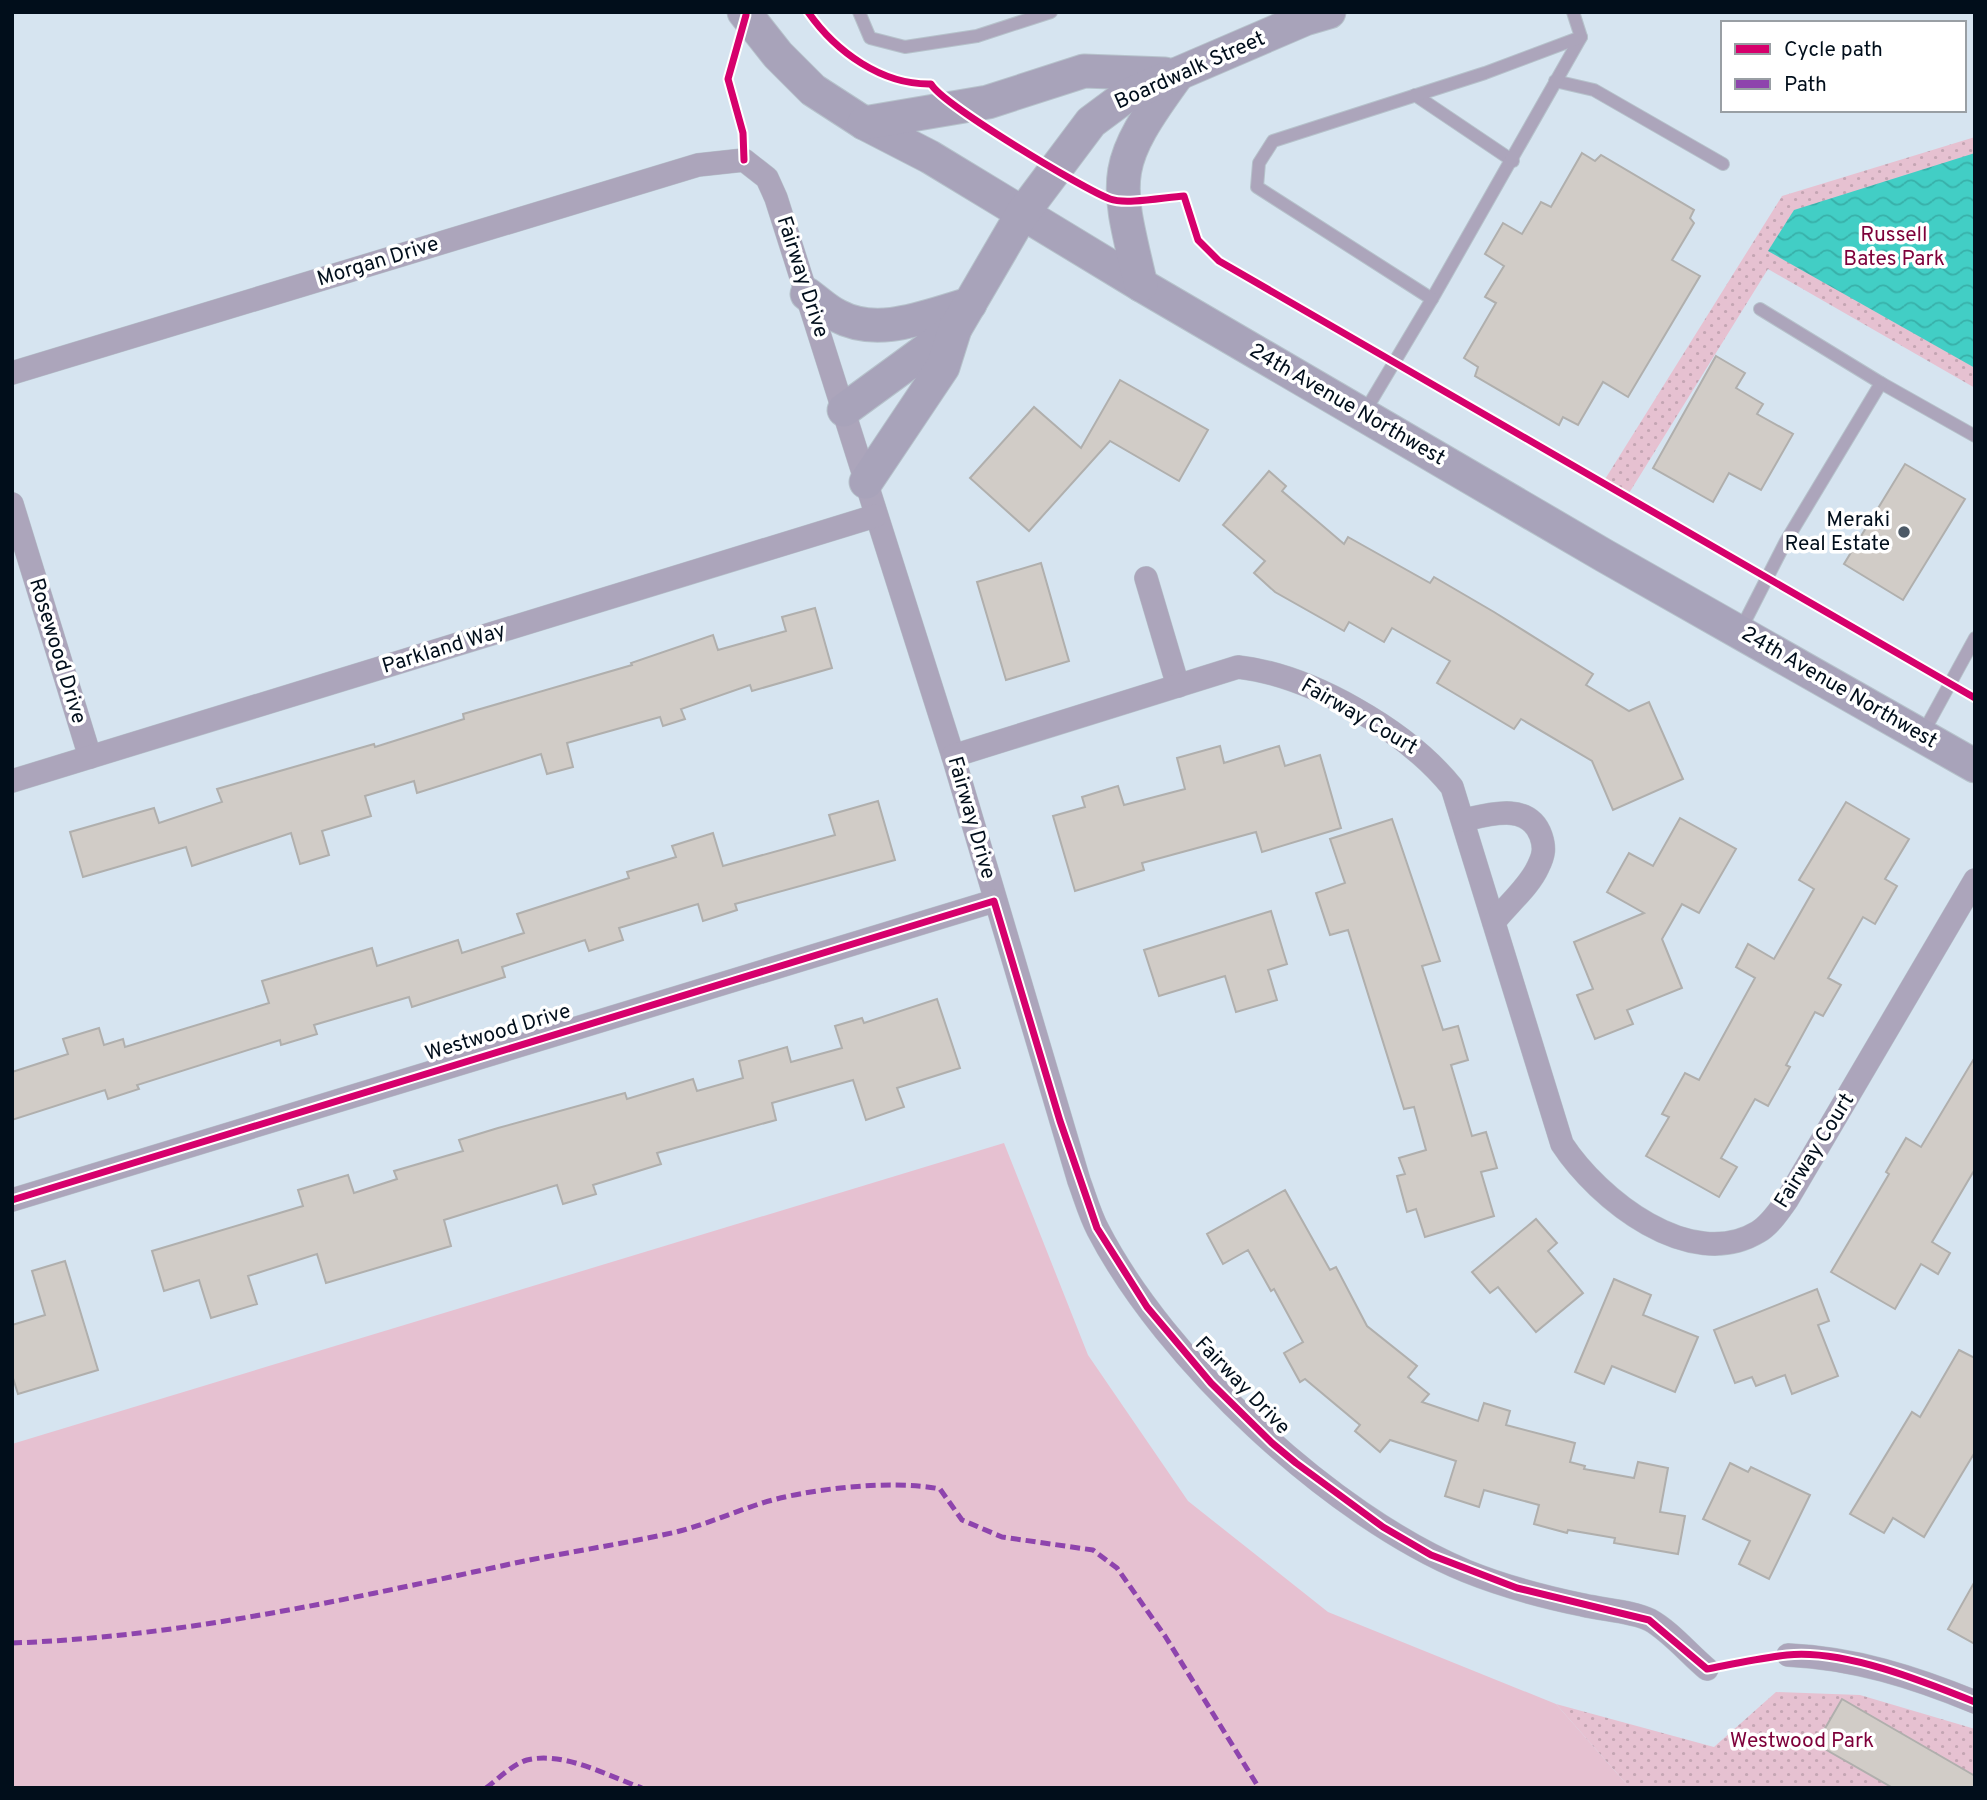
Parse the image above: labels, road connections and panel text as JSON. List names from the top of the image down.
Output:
{
  "streets": {
    "street": [
      "Boardwalk Street",
      "Morgan Drive",
      "Fairway Drive",
      "24th Avenue Northwest",
      "Parkland Way",
      "Rosewood Drive",
      "Fairway Court",
      "Westwood Drive"
    ]
  },
  "crossings": [
    ["Boardwalk Street", "24th Avenue Northwest"],
    ["Morgan Drive", "Fairway Drive"],
    ["Fairway Drive", "Parkland Way"],
    ["Fairway Drive", "Fairway Court"],
    ["Fairway Drive", "Westwood Drive"],
    ["Parkland Way", "Rosewood Drive"]
  ],
  "parks": ["Russell Bates Park", "Westwood Park"],
  "places": ["Meraki Real Estate"],
  "legend": ["Cycle path", "Path"]
}
